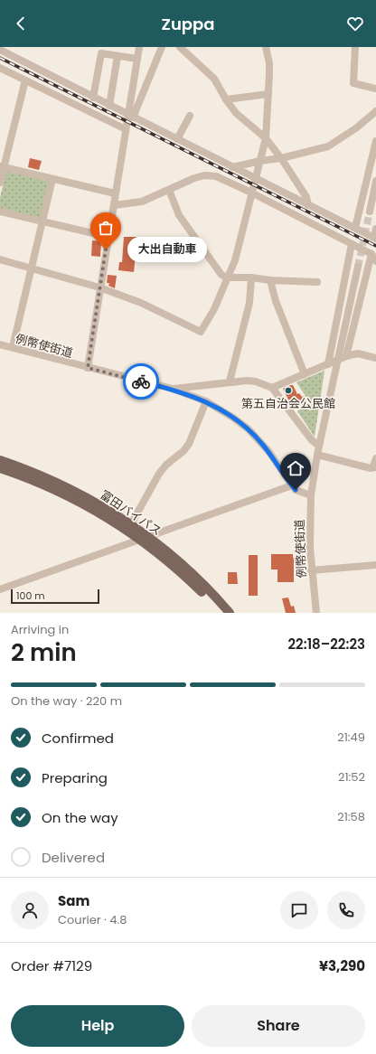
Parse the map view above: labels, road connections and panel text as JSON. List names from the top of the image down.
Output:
{
  "streets": {
    "main road": ["富田バイパス"],
    "street": ["例幣使街道"]
  },
  "places": ["大出自動車", "第五自治会公民館"],
  "scale_bar": "100 m",
  "page": {
    "header": "Zuppa",
    "bubble": "大出自動車",
    "scale": "100 m",
    "heading": ["2 min", "Arriving in", "22:18–22:23"],
    "panel": [
      "Sam",
      "Courier · 4.8",
      "Order #7129",
      "¥3,290"
    ],
    "bar": "On the way · 220 m",
    "list": [
      ["Confirmed", "21:49"],
      ["Preparing", "21:52"],
      ["On the way", "21:58"],
      "Delivered"
    ],
    "buttons": ["Help", "Share"]
  }
}
